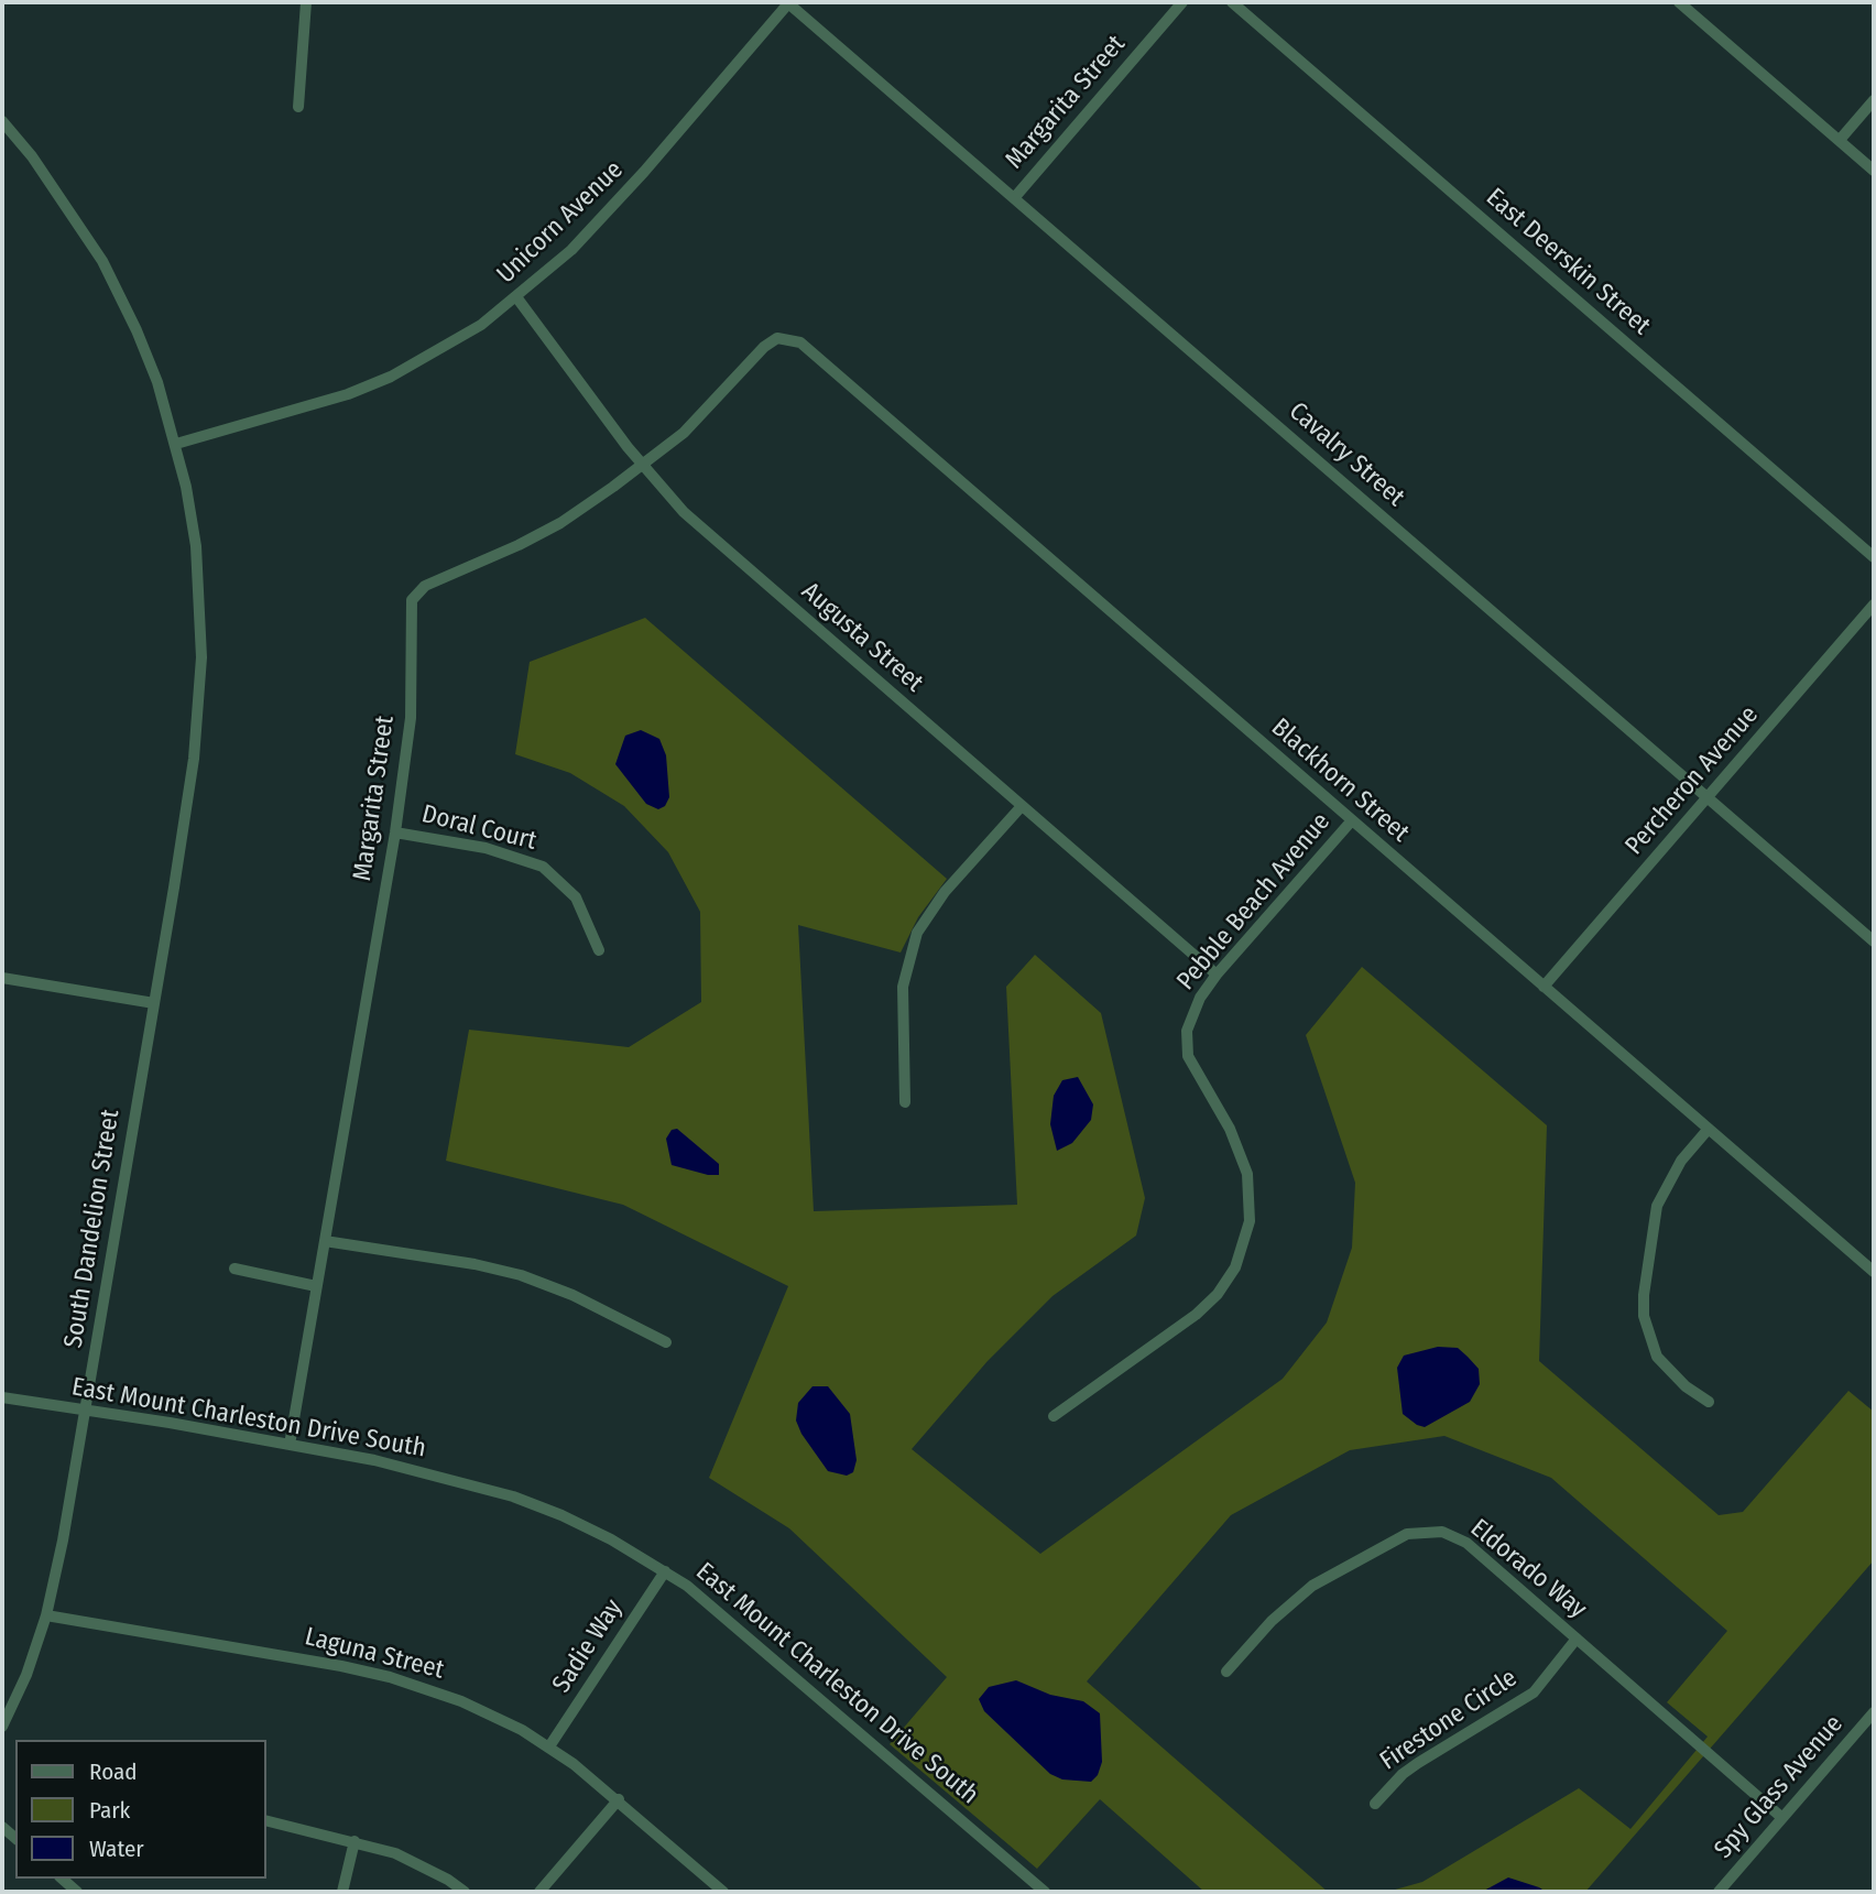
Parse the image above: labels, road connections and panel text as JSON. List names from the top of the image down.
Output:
{
  "streets": {
    "street": [
      "Margarita Street",
      "Unicorn Avenue",
      "East Deerskin Street",
      "Cavalry Street",
      "Augusta Street",
      "Blackhorn Street",
      "Percheron Avenue",
      "Doral Court",
      "Pebble Beach Avenue",
      "South Dandelion Street",
      "East Mount Charleston Drive South",
      "Eldorado Way",
      "Sadie Way",
      "Laguna Street",
      "Firestone Circle",
      "Spy Glass Avenue"
    ]
  },
  "crossings": [
    ["Margarita Street", "Cavalry Street"],
    ["Margarita Street", "Augusta Street"],
    ["Margarita Street", "Blackhorn Street"],
    ["Margarita Street", "Doral Court"],
    ["Margarita Street", "East Mount Charleston Drive South"],
    ["Unicorn Avenue", "Cavalry Street"],
    ["Unicorn Avenue", "Augusta Street"],
    ["Unicorn Avenue", "South Dandelion Street"],
    ["Cavalry Street", "Percheron Avenue"],
    ["Augusta Street", "Pebble Beach Avenue"],
    ["Blackhorn Street", "Percheron Avenue"],
    ["Blackhorn Street", "Pebble Beach Avenue"],
    ["South Dandelion Street", "East Mount Charleston Drive South"],
    ["South Dandelion Street", "Laguna Street"],
    ["East Mount Charleston Drive South", "Sadie Way"],
    ["Eldorado Way", "Firestone Circle"],
    ["Eldorado Way", "Spy Glass Avenue"],
    ["Sadie Way", "Laguna Street"]
  ],
  "legend": ["Road", "Park", "Water"]
}
